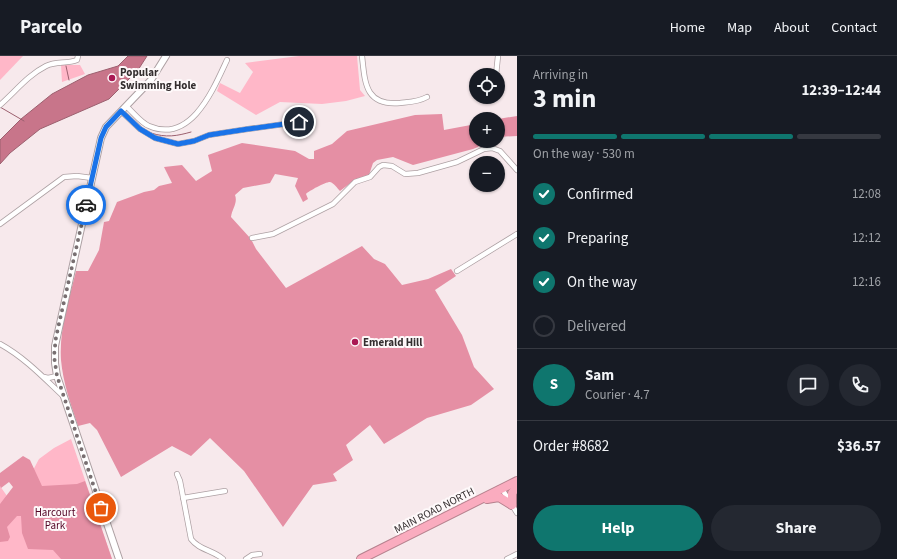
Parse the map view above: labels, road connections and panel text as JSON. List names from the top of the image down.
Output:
{
  "streets": {
    "highway": ["MAIN ROAD NORTH"]
  },
  "parks": ["Harcourt Park"],
  "places": ["Popular Swimming Hole", "Emerald Hill"],
  "page": {
    "header": "Parcelo",
    "nav": [
      "Home",
      "Map",
      "About",
      "Contact"
    ],
    "heading": ["3 min", "Arriving in", "12:39–12:44"],
    "panel": [
      "Sam",
      "Courier · 4.7",
      "Order #8682",
      "$36.57"
    ],
    "map_buttons": ["+", "−"],
    "bar": "On the way · 530 m",
    "list": [
      ["Confirmed", "12:08"],
      ["Preparing", "12:12"],
      ["On the way", "12:16"],
      "Delivered"
    ],
    "round": "S",
    "buttons": ["Help", "Share"]
  }
}
